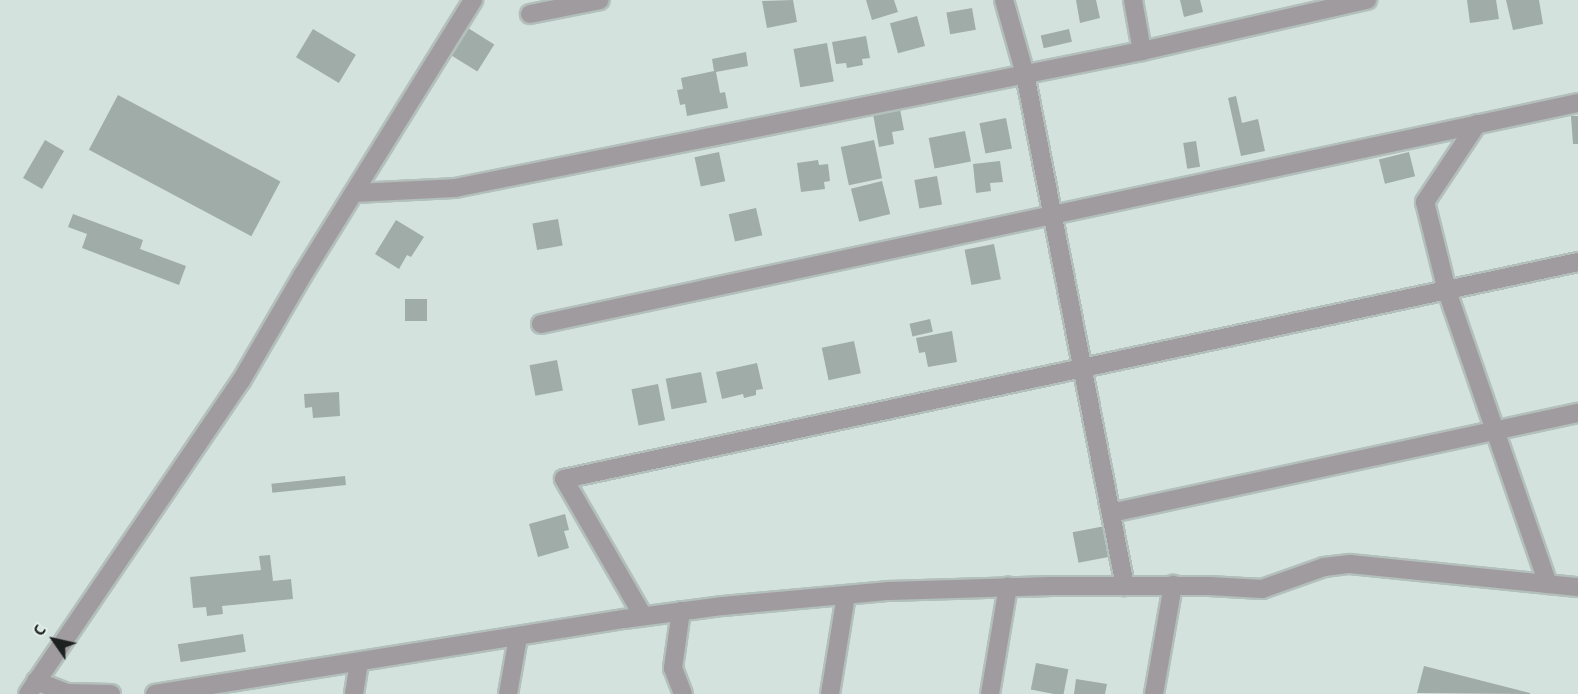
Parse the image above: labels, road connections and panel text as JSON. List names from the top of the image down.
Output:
{
  "north": "top left"
}
